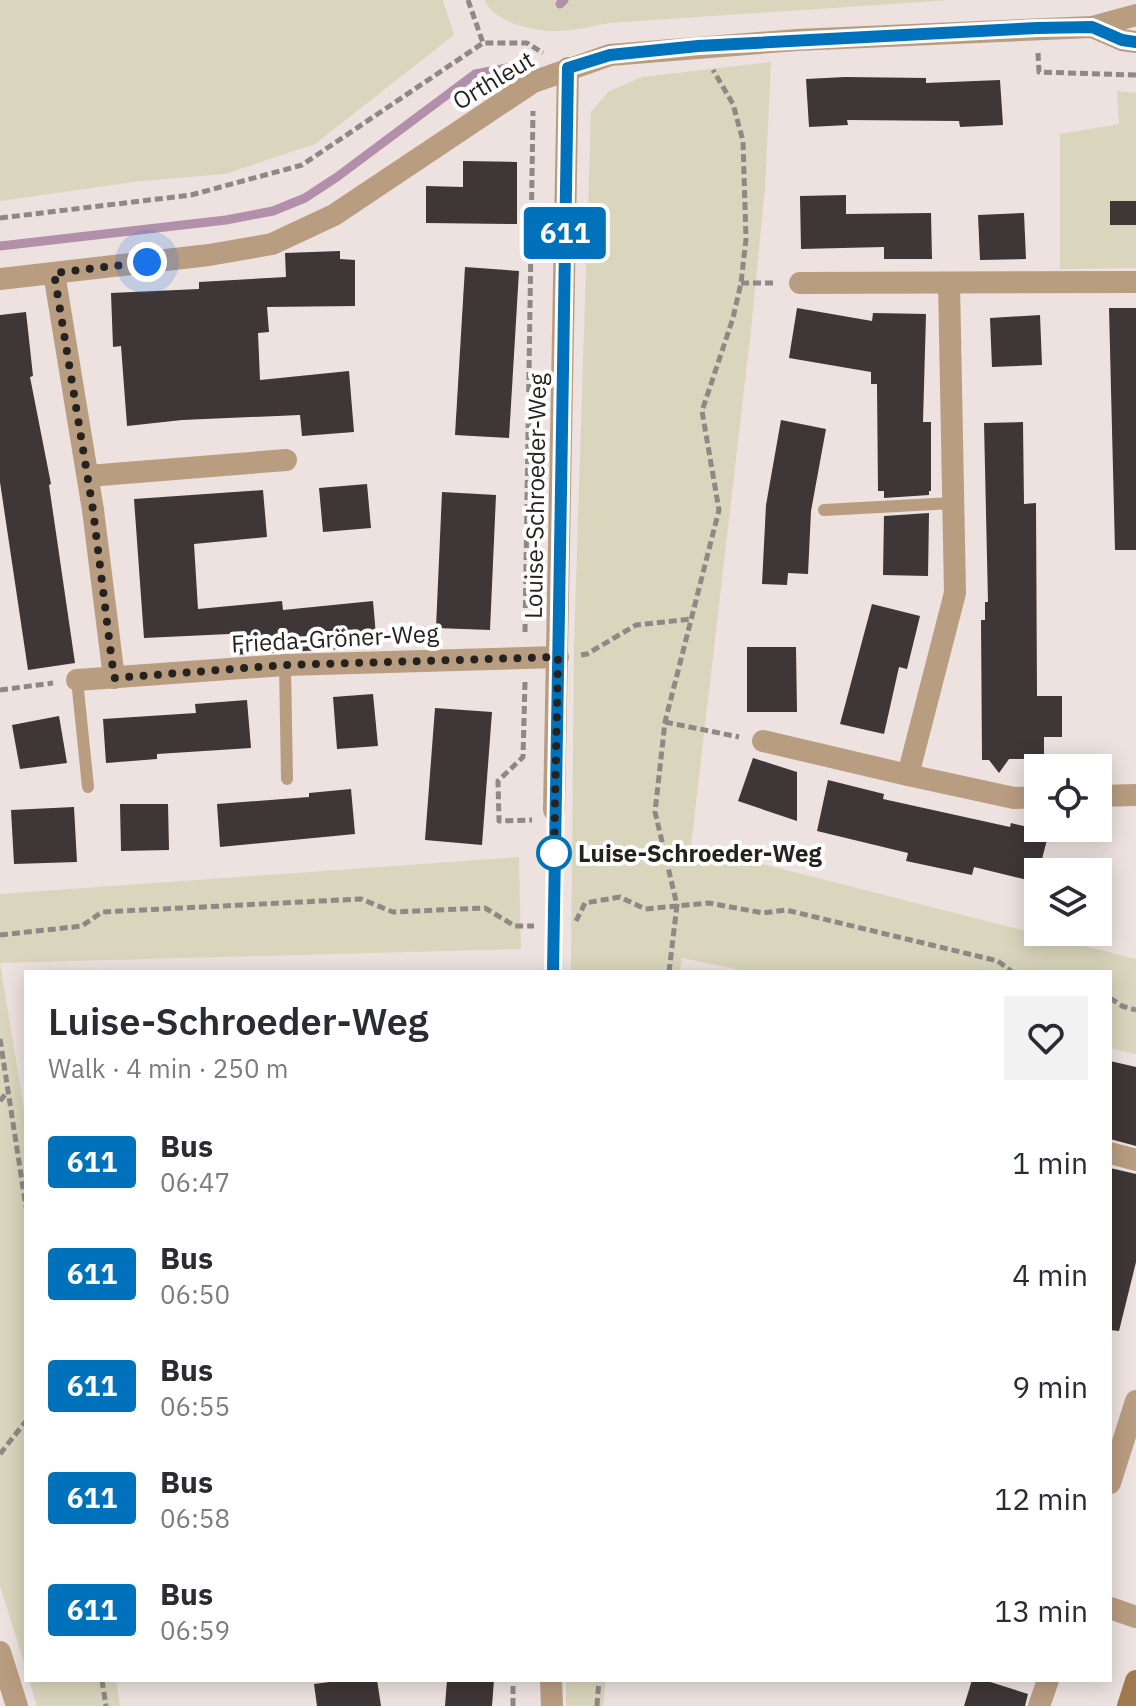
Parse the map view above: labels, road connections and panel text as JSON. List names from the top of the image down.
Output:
{
  "streets": {
    "street": ["Orthleut", "Louise-Schroeder-Weg", "Frieda-Gröner-Weg"]
  },
  "crossings": [
    ["Orthleut", "Louise-Schroeder-Weg"],
    ["Louise-Schroeder-Weg", "Frieda-Gröner-Weg"]
  ],
  "places": ["Luise-Schroeder-Weg"],
  "lines": ["bus line 611"],
  "page": {
    "on_map": "611",
    "heading": ["Luise-Schroeder-Weg", "Walk · 4 min · 250 m"],
    "list": [
      {
        "mark": "611",
        "name": "Bus",
        "note": "06:47",
        "value": "1 min"
      },
      {
        "mark": "611",
        "name": "Bus",
        "note": "06:50",
        "value": "4 min"
      },
      {
        "mark": "611",
        "name": "Bus",
        "note": "06:55",
        "value": "9 min"
      },
      {
        "mark": "611",
        "name": "Bus",
        "note": "06:58",
        "value": "12 min"
      },
      {
        "mark": "611",
        "name": "Bus",
        "note": "06:59",
        "value": "13 min"
      }
    ]
  }
}
